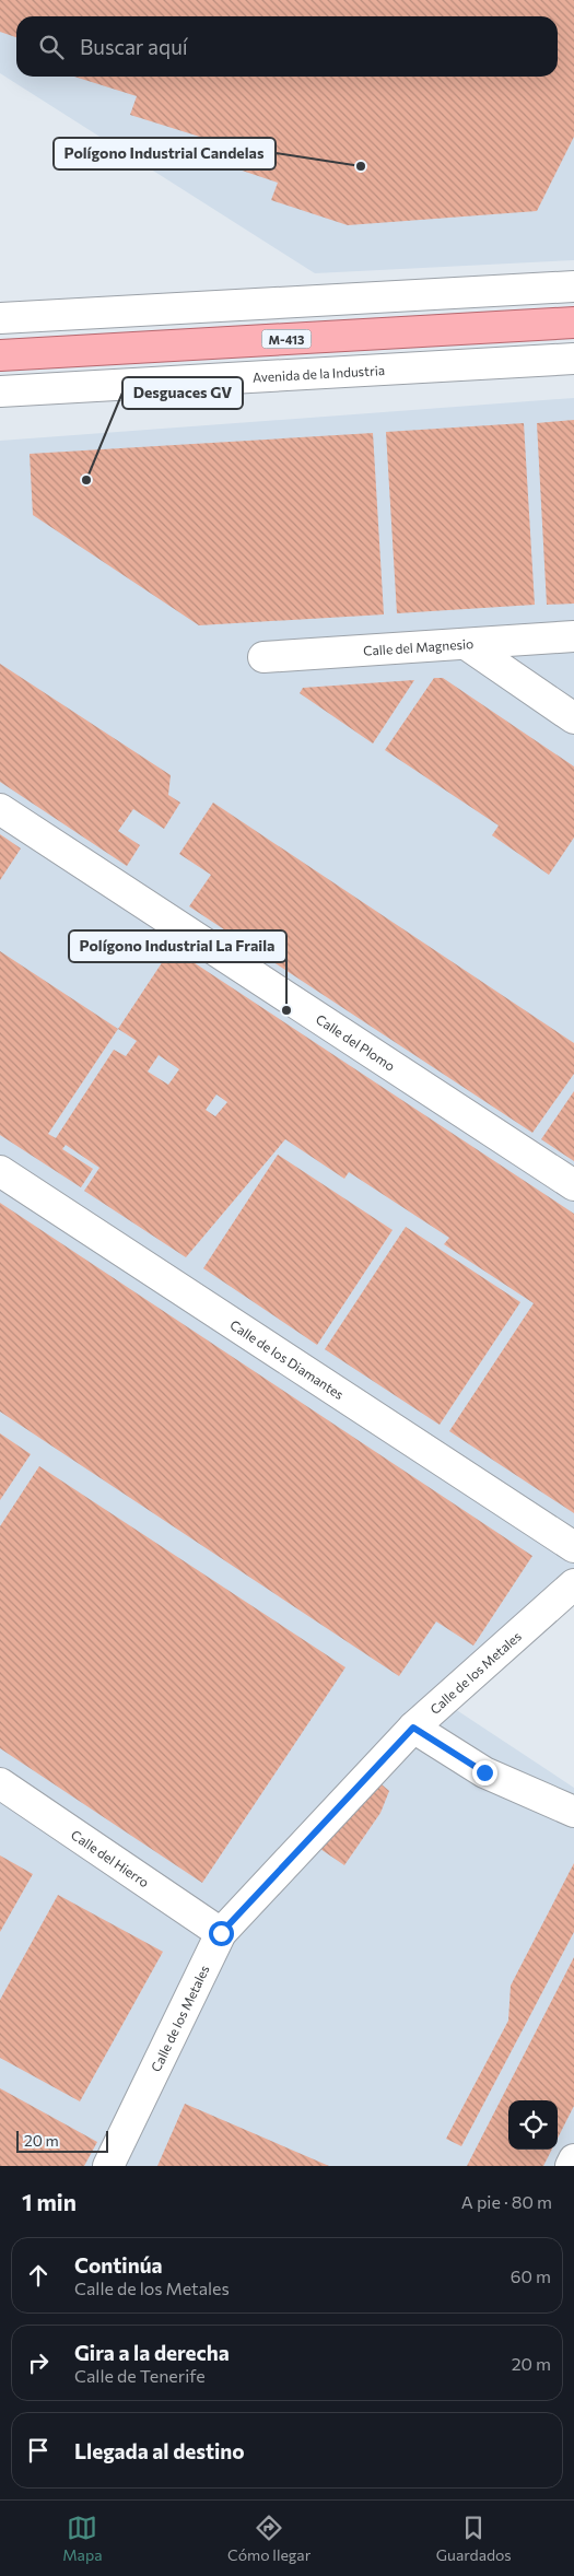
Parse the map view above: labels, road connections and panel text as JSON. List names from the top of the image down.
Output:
{
  "streets": {
    "main road": ["M-413"],
    "street": [
      "Avenida de la Industria",
      "Calle del Magnesio",
      "Calle del Plomo",
      "Calle de los Diamantes",
      "Calle de los Metales",
      "Calle del Hierro"
    ]
  },
  "crossings": [
    ["Calle de los Metales", "Calle del Hierro"]
  ],
  "places": ["Polígono Industrial Candelas", "Desguaces GV", "Polígono Industrial La Fraila"],
  "scale_bar": "20 m",
  "page": {
    "search": "Buscar aquí",
    "scale": "20 m",
    "heading": ["1 min", "A pie · 80 m"],
    "list": [
      ["Continúa", "Calle de los Metales", "60 m"],
      ["Gira a la derecha", "Calle de Tenerife", "20 m"],
      "Llegada al destino"
    ],
    "nav": ["Mapa", "Cómo llegar", "Guardados"]
  }
}
